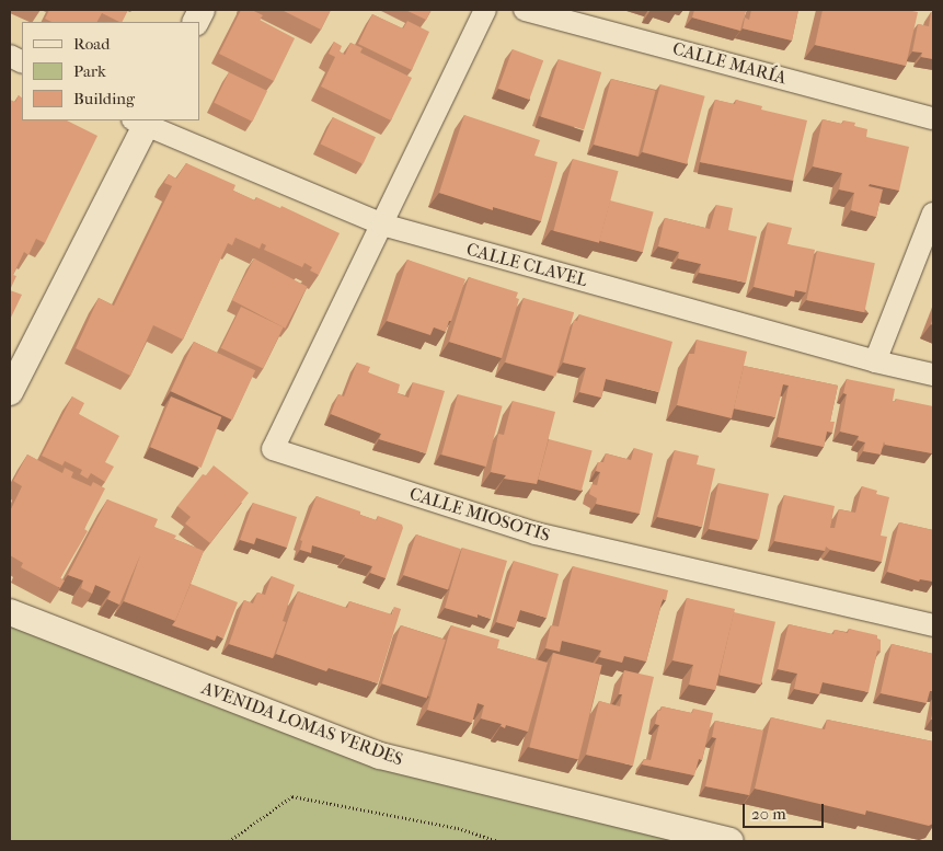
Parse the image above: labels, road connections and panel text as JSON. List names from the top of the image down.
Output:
{
  "streets": {
    "street": [
      "CALLE MARÍA",
      "CALLE CLAVEL",
      "CALLE MIOSOTIS",
      "AVENIDA LOMAS VERDES"
    ]
  },
  "crossings": [
    ["CALLE CLAVEL", "CALLE MIOSOTIS"]
  ],
  "legend": ["Road", "Park", "Building"],
  "scale_bar": "20 m"
}
